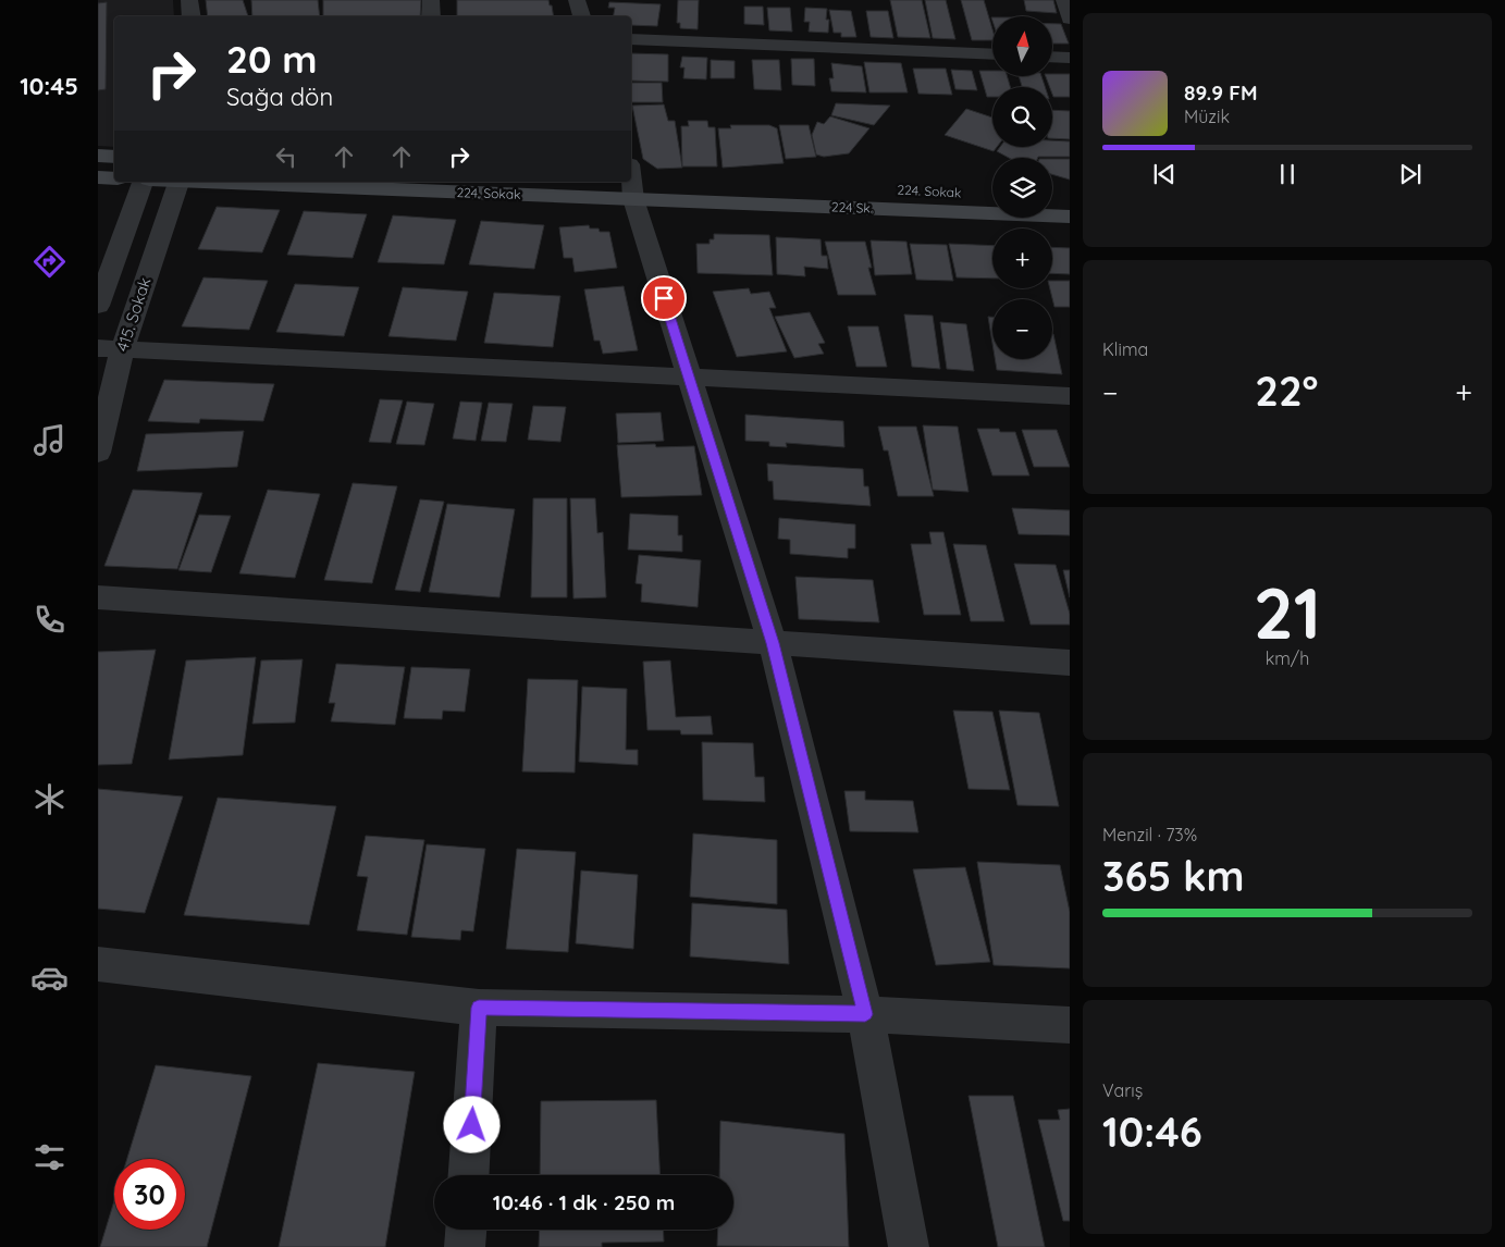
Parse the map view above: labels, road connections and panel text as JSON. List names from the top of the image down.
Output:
{
  "streets": {
    "street": ["224. Sokak", "224 Sk.", "415. Sokak"]
  },
  "crossings": [
    ["224. Sokak", "224 Sk."]
  ],
  "north": "top",
  "page": {
    "tabs": "10:45",
    "map_buttons": ["+", "−"],
    "turn": ["20 m", "Sağa dön"],
    "song": ["89.9 FM", "Müzik"],
    "tile": [
      "Klima",
      ["21", "km/h"],
      ["Menzil · 73%", "365 km"],
      ["Varış", "10:46"]
    ],
    "heat": ["−", "22°", "+"],
    "limit": "30",
    "trip": "10:46 · 1 dk · 250 m"
  }
}
